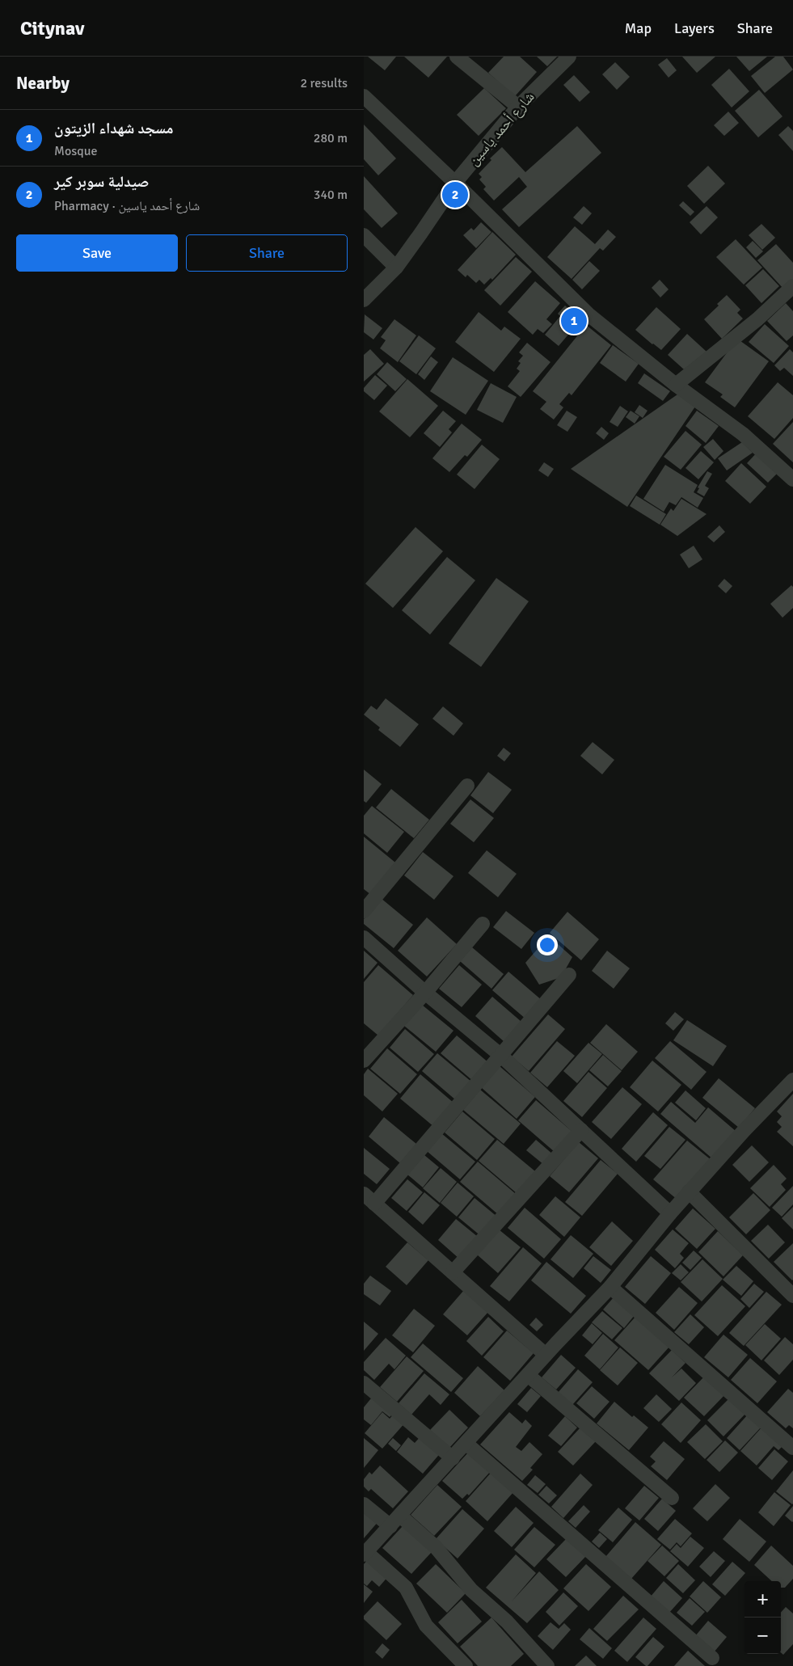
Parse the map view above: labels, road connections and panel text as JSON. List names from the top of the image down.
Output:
{
  "streets": {
    "street": ["شارع أحمد ياسين"]
  },
  "page": {
    "header": "Citynav",
    "nav": ["Map", "Layers", "Share"],
    "heading": ["Nearby", "2 results"],
    "list": [
      {
        "mark": "1",
        "name": "مسجد شهداء الزيتون",
        "note": "Mosque",
        "value": "280 m"
      },
      {
        "mark": "2",
        "name": "صيدلية سوبر كير",
        "note": "Pharmacy · شارع أحمد ياسين",
        "value": "340 m"
      }
    ],
    "pins": ["2", "1"],
    "buttons": ["Save", "Share"],
    "map_buttons": ["+", "−"]
  }
}
